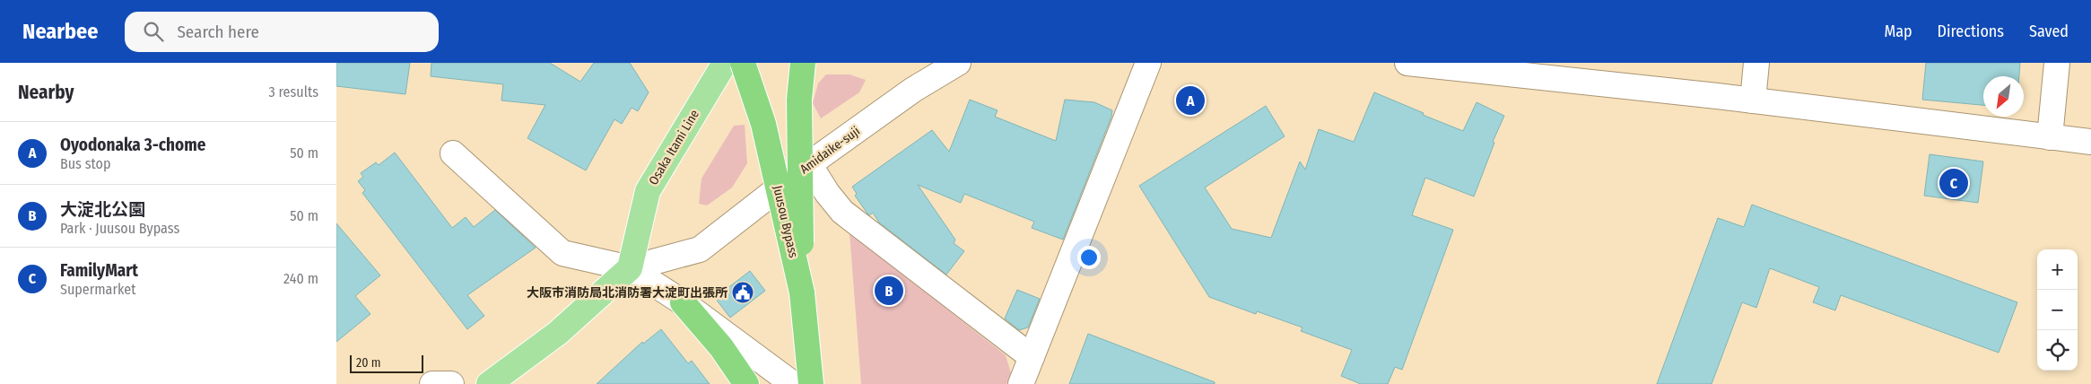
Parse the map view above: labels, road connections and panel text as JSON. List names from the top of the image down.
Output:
{
  "streets": {
    "highway": ["Juusou Bypass"],
    "main road": ["Osaka Itami Line"],
    "street": ["Amidaike-suji"]
  },
  "crossings": [
    ["Osaka Itami Line", "Amidaike-suji"]
  ],
  "places": {
    "public building": ["大阪市消防局北消防署大淀町出張所"]
  },
  "scale_bar": "20 m",
  "north": "bottom left",
  "page": {
    "header": "Nearbee",
    "search": "Search here",
    "nav": ["Map", "Directions", "Saved"],
    "heading": ["Nearby", "3 results"],
    "pins": ["A", "C", "B"],
    "list": [
      {
        "mark": "A",
        "name": "Oyodonaka 3-chome",
        "note": "Bus stop",
        "value": "50 m"
      },
      {
        "mark": "B",
        "name": "大淀北公園",
        "note": "Park · Juusou Bypass",
        "value": "50 m"
      },
      {
        "mark": "C",
        "name": "FamilyMart",
        "note": "Supermarket",
        "value": "240 m"
      }
    ],
    "map_buttons": ["+", "−"],
    "scale": "20 m"
  }
}
